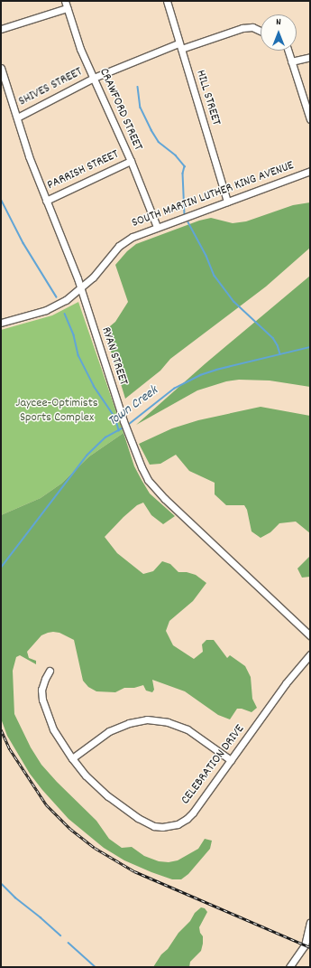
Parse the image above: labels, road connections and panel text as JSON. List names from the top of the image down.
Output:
{
  "streets": {
    "street": [
      "SHIVES STREET",
      "HILL STREET",
      "CRAWFORD STREET",
      "PARRISH STREET",
      "SOUTH MARTIN LUTHER KING AVENUE",
      "RYAN STREET",
      "CELEBRATION DRIVE"
    ]
  },
  "crossings": [
    ["SHIVES STREET", "HILL STREET"],
    ["SHIVES STREET", "CRAWFORD STREET"],
    ["SHIVES STREET", "RYAN STREET"],
    ["HILL STREET", "SOUTH MARTIN LUTHER KING AVENUE"],
    ["CRAWFORD STREET", "PARRISH STREET"],
    ["CRAWFORD STREET", "SOUTH MARTIN LUTHER KING AVENUE"],
    ["PARRISH STREET", "RYAN STREET"],
    ["SOUTH MARTIN LUTHER KING AVENUE", "RYAN STREET"]
  ],
  "water": ["Town Creek"],
  "parks": ["Jaycee-Optimists Sports Complex"],
  "north": "top"
}
